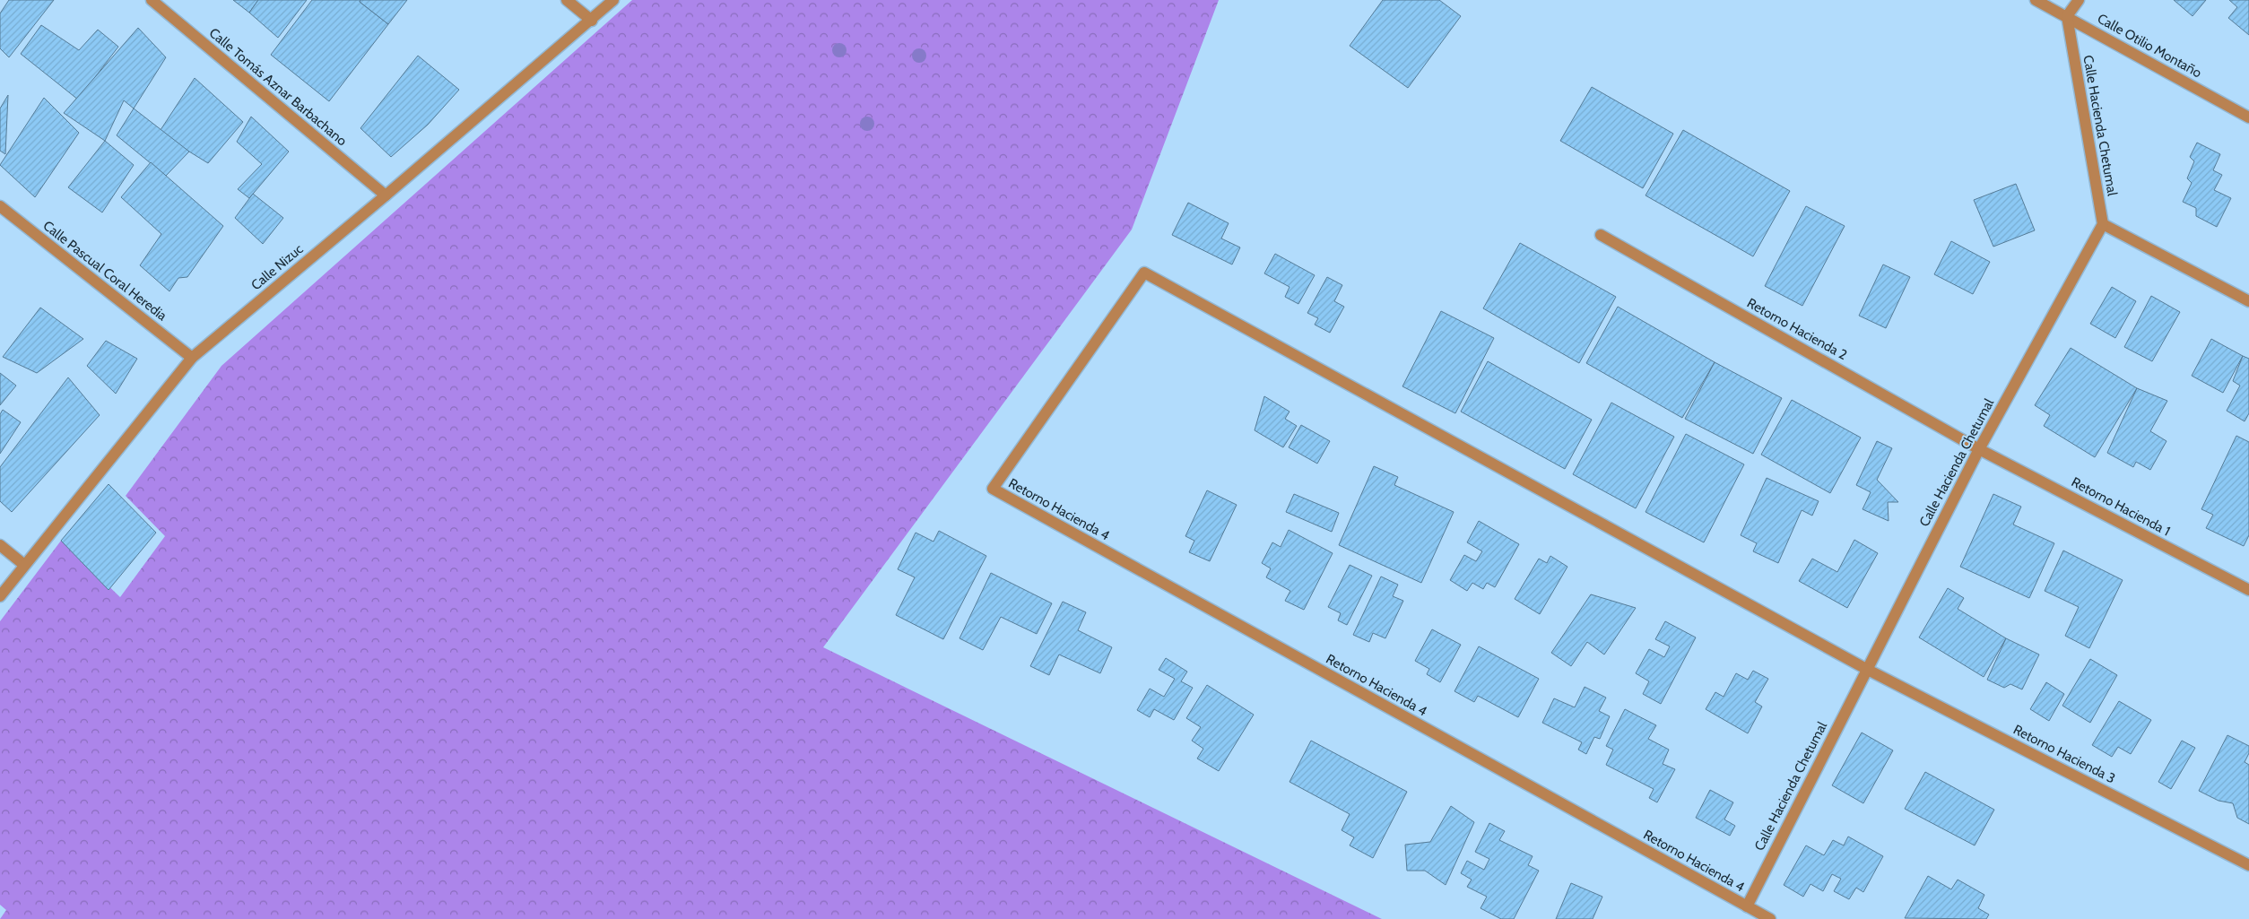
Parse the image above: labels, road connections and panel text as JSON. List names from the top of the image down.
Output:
{
  "streets": {
    "street": [
      "Calle Otilio Montaño",
      "Calle Tomás Aznar Barbachano",
      "Calle Hacienda Chetumal",
      "Calle Nizuc",
      "Calle Pascual Coral Heredia",
      "Retorno Hacienda 2",
      "Retorno Hacienda 1",
      "Retorno Hacienda 4",
      "Retorno Hacienda 3"
    ]
  },
  "crossings": [
    ["Calle Otilio Montaño", "Calle Hacienda Chetumal"],
    ["Calle Tomás Aznar Barbachano", "Calle Nizuc"],
    ["Calle Hacienda Chetumal", "Retorno Hacienda 2"],
    ["Calle Hacienda Chetumal", "Retorno Hacienda 1"],
    ["Calle Hacienda Chetumal", "Retorno Hacienda 4"],
    ["Calle Hacienda Chetumal", "Retorno Hacienda 3"],
    ["Calle Nizuc", "Calle Pascual Coral Heredia"],
    ["Retorno Hacienda 2", "Retorno Hacienda 1"],
    ["Retorno Hacienda 4", "Retorno Hacienda 3"]
  ]
}
